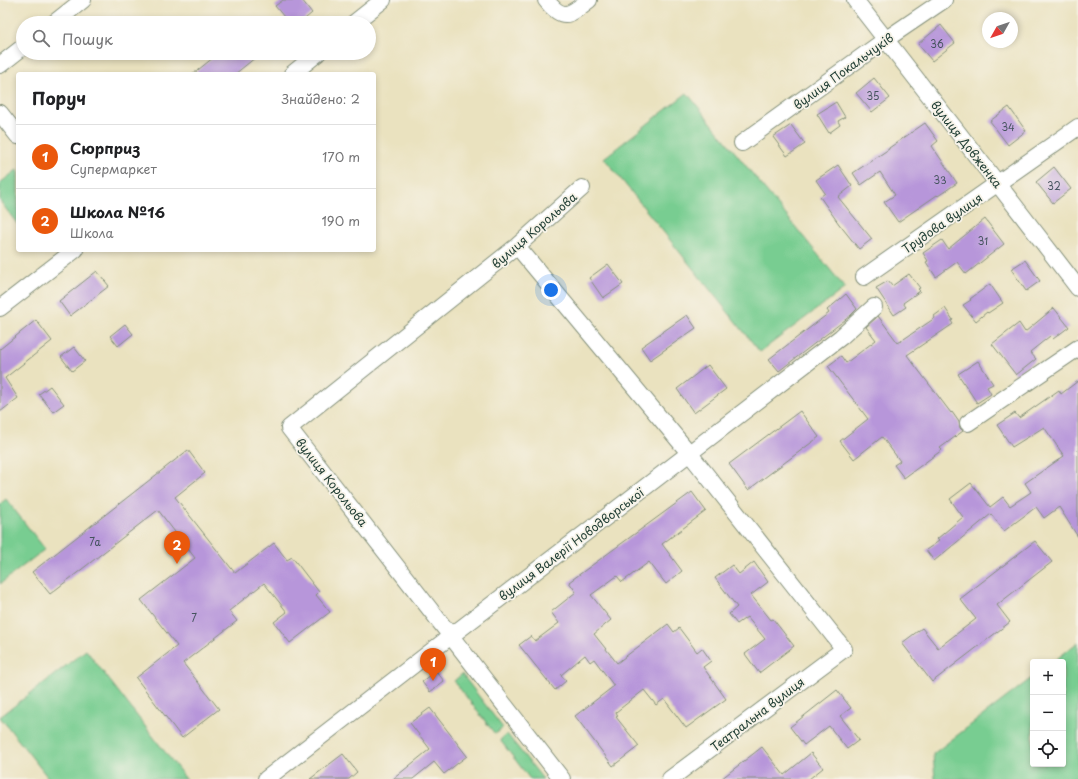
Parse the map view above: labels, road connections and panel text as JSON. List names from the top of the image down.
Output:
{
  "streets": {
    "street": [
      "вулиця Покальчуків",
      "вулиця Довженка",
      "Трудова вулиця",
      "вулиця Корольова",
      "вулиця Валерії Новодворської",
      "Театральна вулиця"
    ]
  },
  "crossings": [
    ["вулиця Покальчуків", "вулиця Довженка"],
    ["вулиця Довженка", "Трудова вулиця"],
    ["вулиця Корольова", "вулиця Валерії Новодворської"],
    ["вулиця Валерії Новодворської", "Театральна вулиця"]
  ],
  "house_numbers": [
    "36",
    "35",
    "34",
    "33",
    "32",
    "31",
    "7а",
    "7"
  ],
  "north": "bottom left",
  "page": {
    "search": "Пошук",
    "heading": ["Поруч", "Знайдено: 2"],
    "list": [
      {
        "mark": "1",
        "name": "Сюрприз",
        "note": "Супермаркет",
        "value": "170 m"
      },
      {
        "mark": "2",
        "name": "Школа №16",
        "note": "Школа",
        "value": "190 m"
      }
    ],
    "pins": ["2", "1"],
    "map_buttons": ["+", "−"]
  }
}
